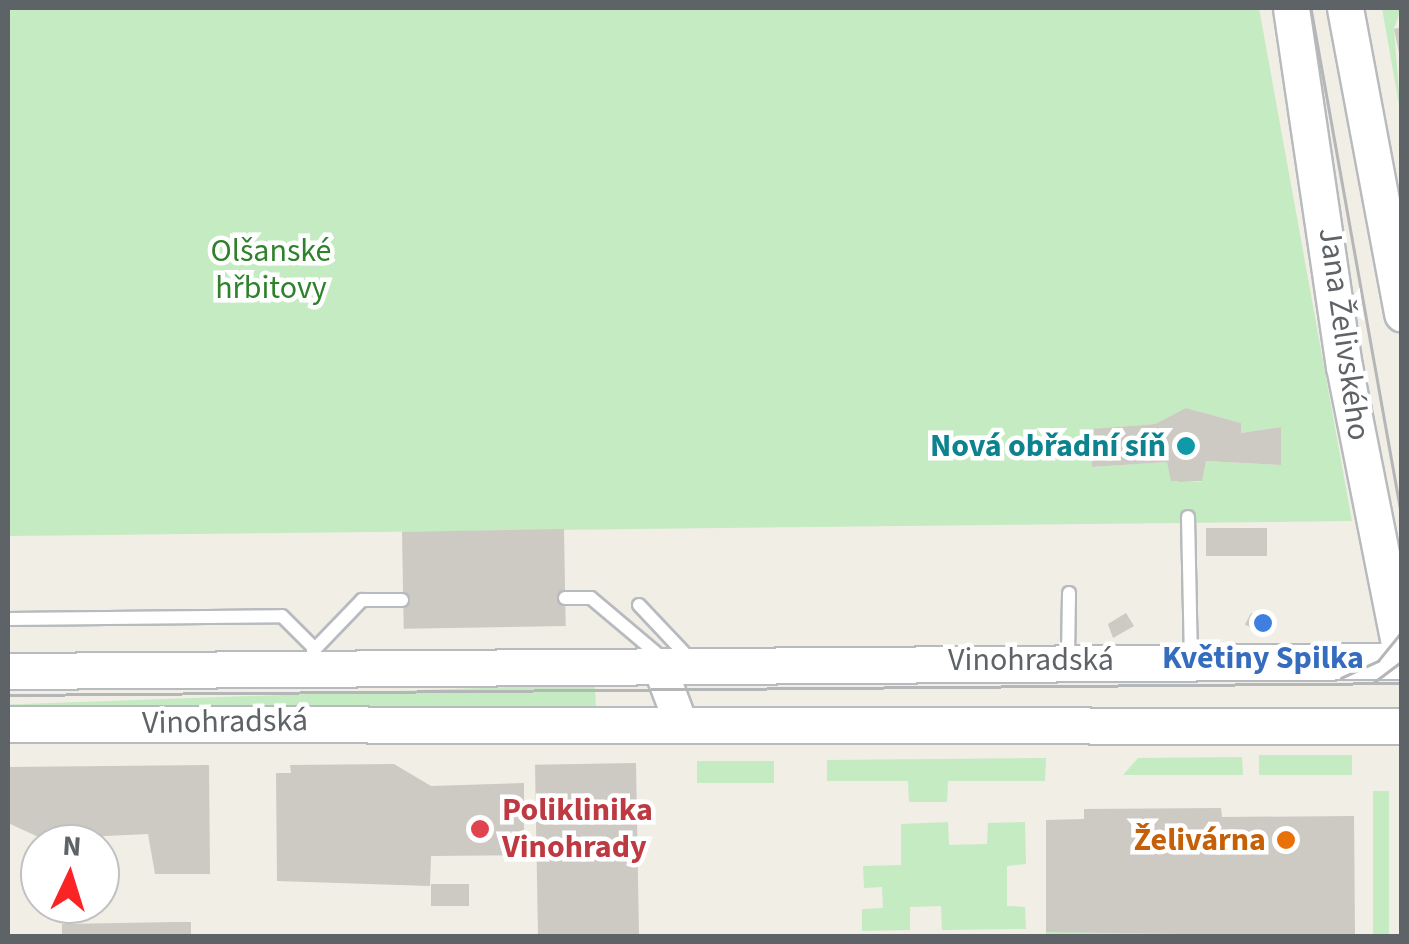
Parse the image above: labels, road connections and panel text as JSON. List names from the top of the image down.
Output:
{
  "streets": {
    "main road": ["Jana Želivského", "Vinohradská"]
  },
  "crossings": [
    ["Jana Želivského", "Vinohradská"]
  ],
  "parks": ["Olšanské hřbitovy"],
  "places": [
    "Nová obřadní síň",
    "Květiny Spilka",
    "Poliklinika Vinohrady",
    "Želivárna"
  ],
  "north": "top"
}
